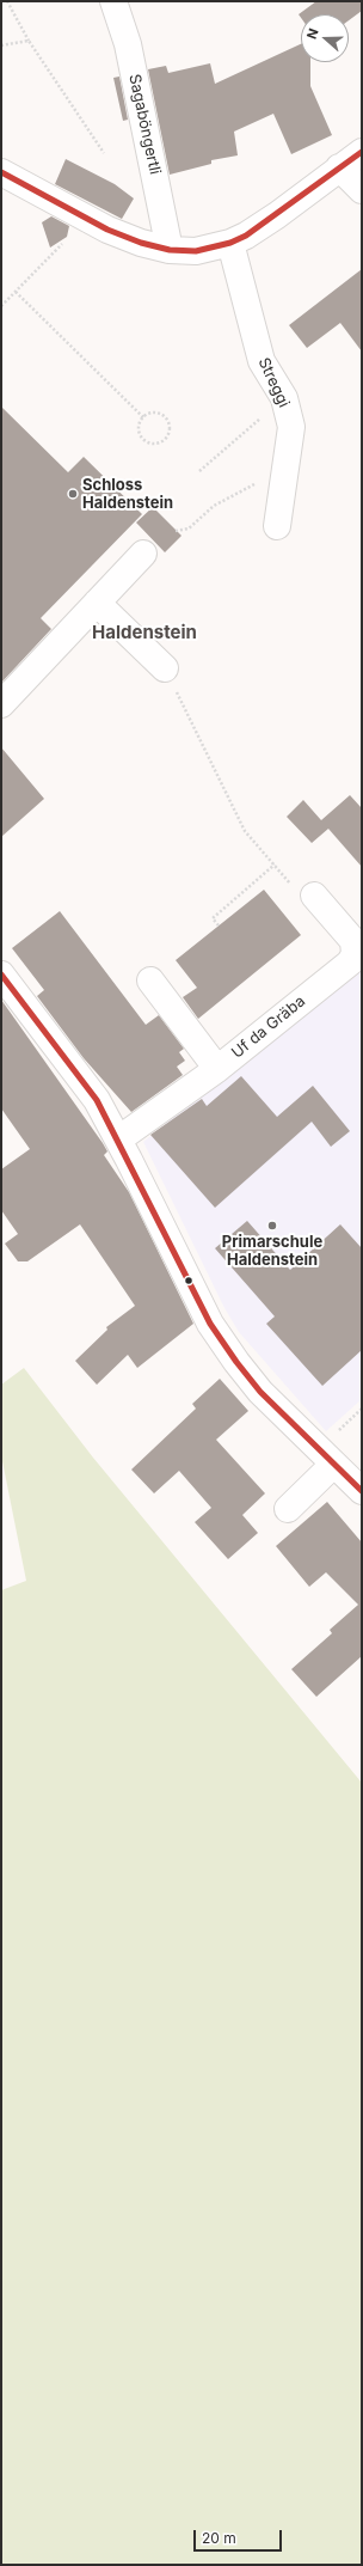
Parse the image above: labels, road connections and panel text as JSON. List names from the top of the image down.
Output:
{
  "streets": {
    "street": ["Sagaböngertli", "Streggi", "Uf da Gräba"]
  },
  "districts": ["Haldenstein"],
  "places": ["Schloss Haldenstein", "Primarschule Haldenstein"],
  "scale_bar": "20 m",
  "north": "left"
}
